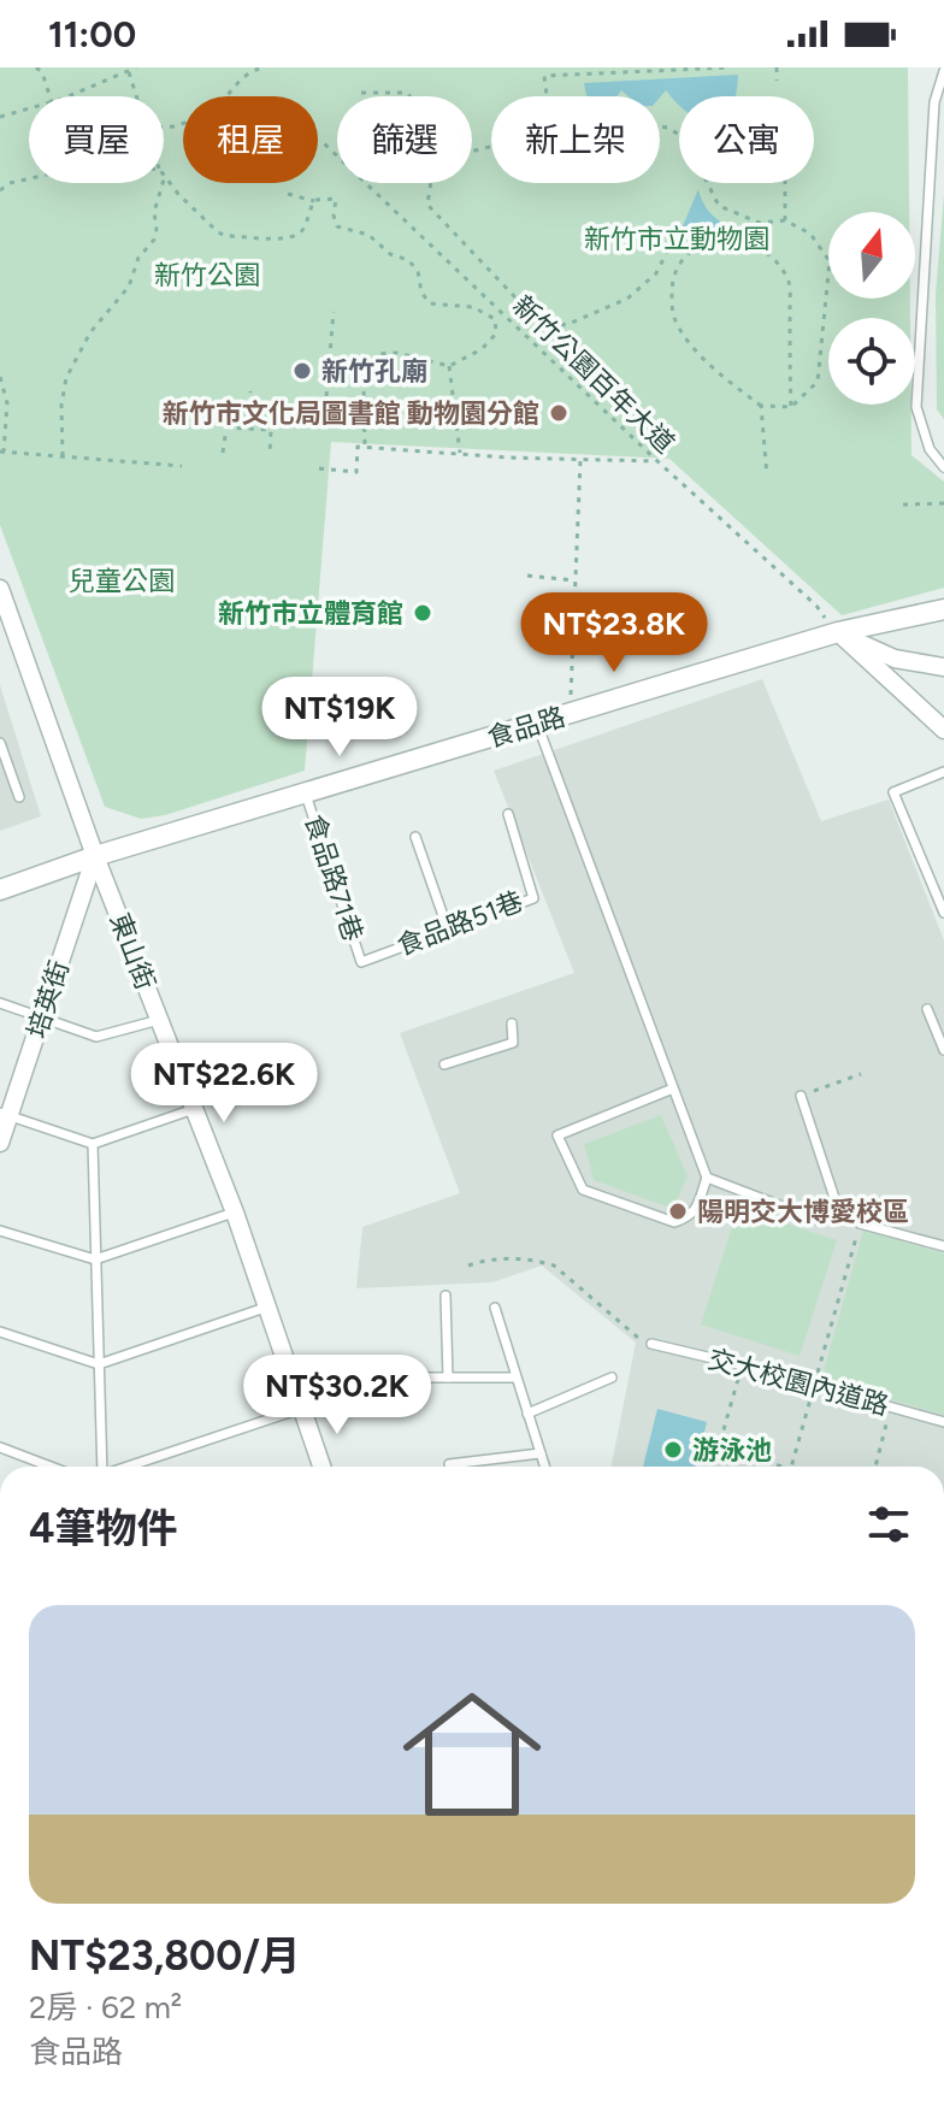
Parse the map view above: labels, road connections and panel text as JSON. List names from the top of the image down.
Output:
{
  "streets": {
    "street": ["食品路", "東山街", "培英街"],
    "lane": ["食品路71巷", "食品路51巷", "交大校園內道路"],
    "path": ["新竹公園百年大道"]
  },
  "crossings": [
    ["新竹公園百年大道", "食品路"],
    ["食品路", "食品路71巷"],
    ["食品路", "東山街"],
    ["食品路", "培英街"],
    ["食品路71巷", "食品路51巷"],
    ["東山街", "培英街"]
  ],
  "parks": ["新竹市立動物園", "新竹公園", "兒童公園"],
  "places": [
    "新竹孔廟",
    "新竹市文化局圖書館 動物園分館",
    "新竹市立體育館",
    "陽明交大博愛校區",
    "游泳池"
  ],
  "north": "top",
  "page": {
    "status": "11:00",
    "chip": [
      "買屋",
      "租屋",
      "篩選",
      "新上架",
      "公寓"
    ],
    "price": [
      "NT$23.8K",
      "NT$19K",
      "NT$22.6K",
      "NT$30.2K"
    ],
    "heading": "4筆物件",
    "list": [
      {
        "name": "NT$23,800/月",
        "note": "2房 · 62 m² · 食品路"
      }
    ]
  }
}
